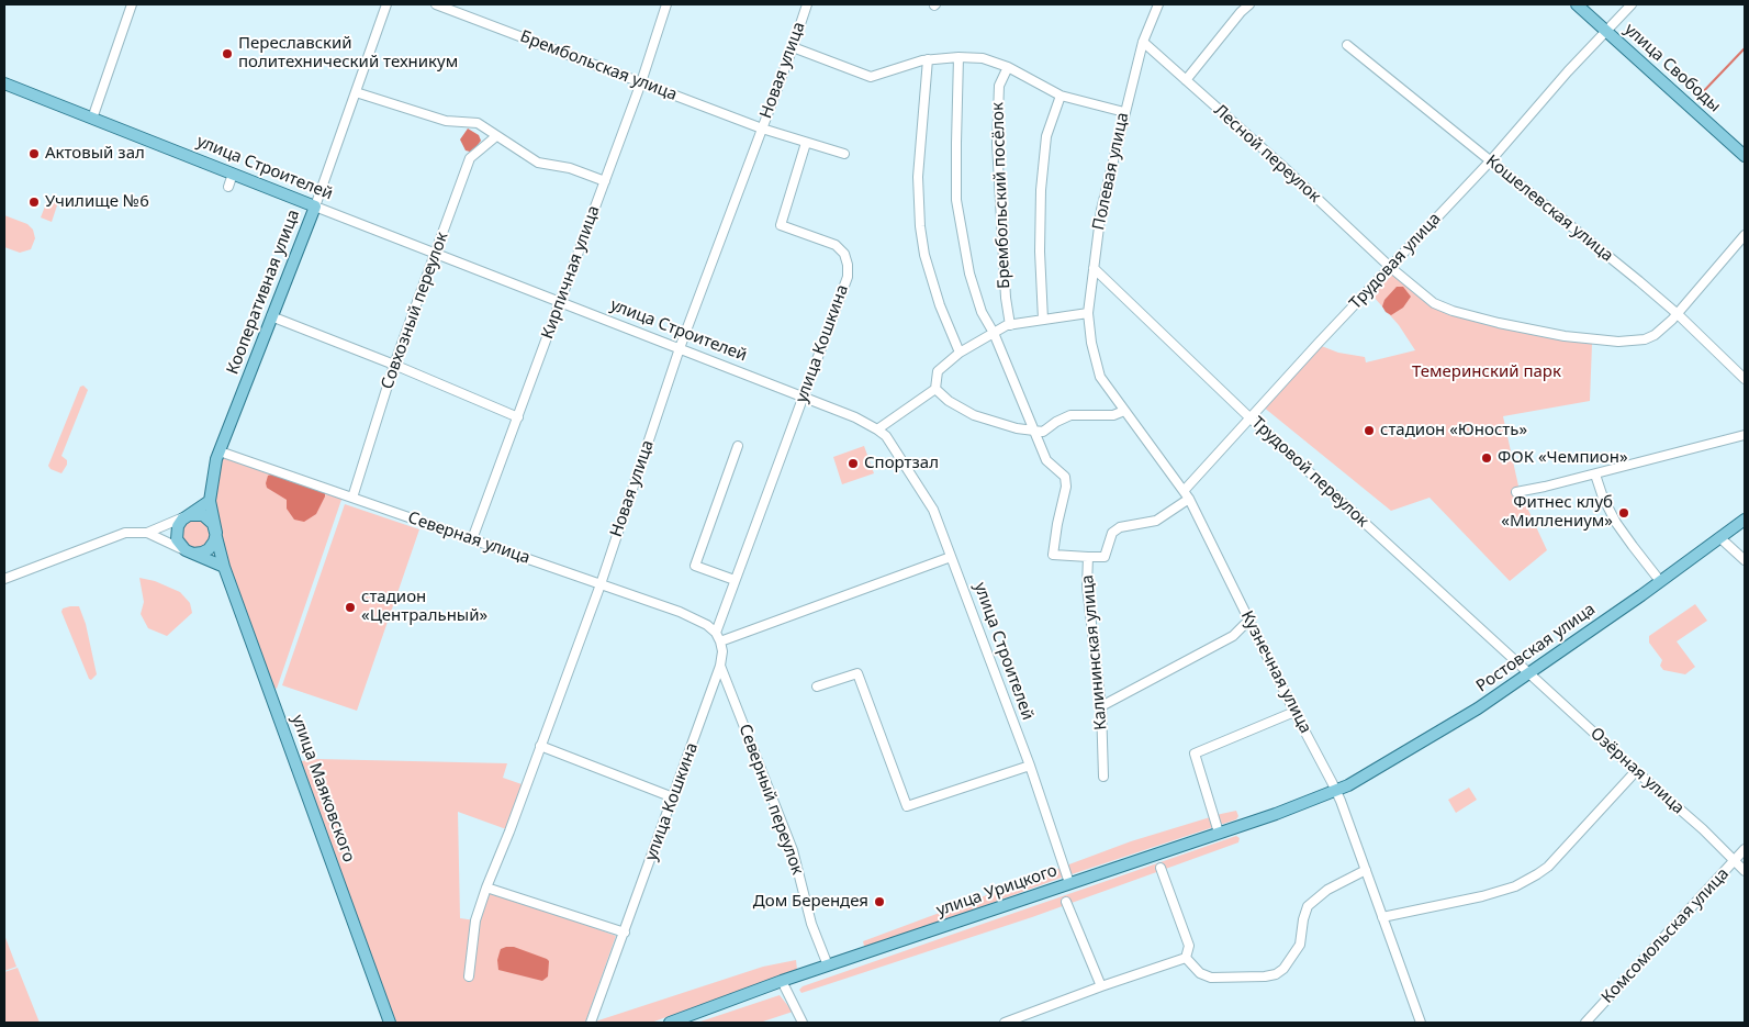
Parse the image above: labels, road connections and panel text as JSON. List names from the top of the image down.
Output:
{
  "streets": {
    "main road": [
      "улица Свободы",
      "улица Строителей",
      "Кооперативная улица",
      "Ростовская улица",
      "улица Маяковского",
      "улица Урицкого"
    ],
    "street": [
      "Брембольская улица",
      "Новая улица",
      "Лесной переулок",
      "Полевая улица",
      "Брембольский посёлок",
      "Кошелевская улица",
      "Трудовая улица",
      "Кирпичная улица",
      "Совхозный переулок",
      "улица Кошкина",
      "Трудовой переулок",
      "Северная улица",
      "Калининская улица",
      "Кузнечная улица",
      "Озёрная улица",
      "Северный переулок",
      "Комсомольская улица"
    ]
  },
  "crossings": [
    ["Брембольская улица", "Новая улица"],
    ["Брембольская улица", "Кирпичная улица"],
    ["Брембольская улица", "улица Кошкина"],
    ["улица Свободы", "Трудовая улица"],
    ["Новая улица", "улица Строителей"],
    ["Новая улица", "Северная улица"],
    ["Лесной переулок", "Полевая улица"],
    ["Лесной переулок", "Кошелевская улица"],
    ["Лесной переулок", "Трудовая улица"],
    ["улица Строителей", "Кирпичная улица"],
    ["улица Строителей", "Кооперативная улица"],
    ["улица Строителей", "Совхозный переулок"],
    ["улица Строителей", "улица Кошкина"],
    ["улица Строителей", "улица Урицкого"],
    ["Полевая улица", "Трудовой переулок"],
    ["Полевая улица", "Кузнечная улица"],
    ["Кошелевская улица", "Трудовая улица"],
    ["Трудовая улица", "Трудовой переулок"],
    ["Трудовая улица", "Калининская улица"],
    ["Трудовая улица", "Кузнечная улица"],
    ["Кирпичная улица", "Северная улица"],
    ["Кооперативная улица", "Северная улица"],
    ["Кооперативная улица", "улица Маяковского"],
    ["Совхозный переулок", "Северная улица"],
    ["улица Кошкина", "Северная улица"],
    ["улица Кошкина", "Северный переулок"],
    ["Трудовой переулок", "Ростовская улица"],
    ["Трудовой переулок", "Озёрная улица"],
    ["Ростовская улица", "Кузнечная улица"],
    ["Ростовская улица", "Озёрная улица"],
    ["Ростовская улица", "улица Урицкого"],
    ["Калининская улица", "Кузнечная улица"],
    ["Кузнечная улица", "улица Урицкого"],
    ["Озёрная улица", "Комсомольская улица"],
    ["Северный переулок", "улица Урицкого"]
  ],
  "parks": ["Темеринский парк"],
  "places": [
    "Переславский политехнический техникум",
    "Актовый зал",
    "Училище №6",
    "стадион «Юность»",
    "ФОК «Чемпион»",
    "Спортзал",
    "Фитнес клуб «Миллениум»",
    "стадион «Центральный»",
    "Дом Берендея"
  ]
}
